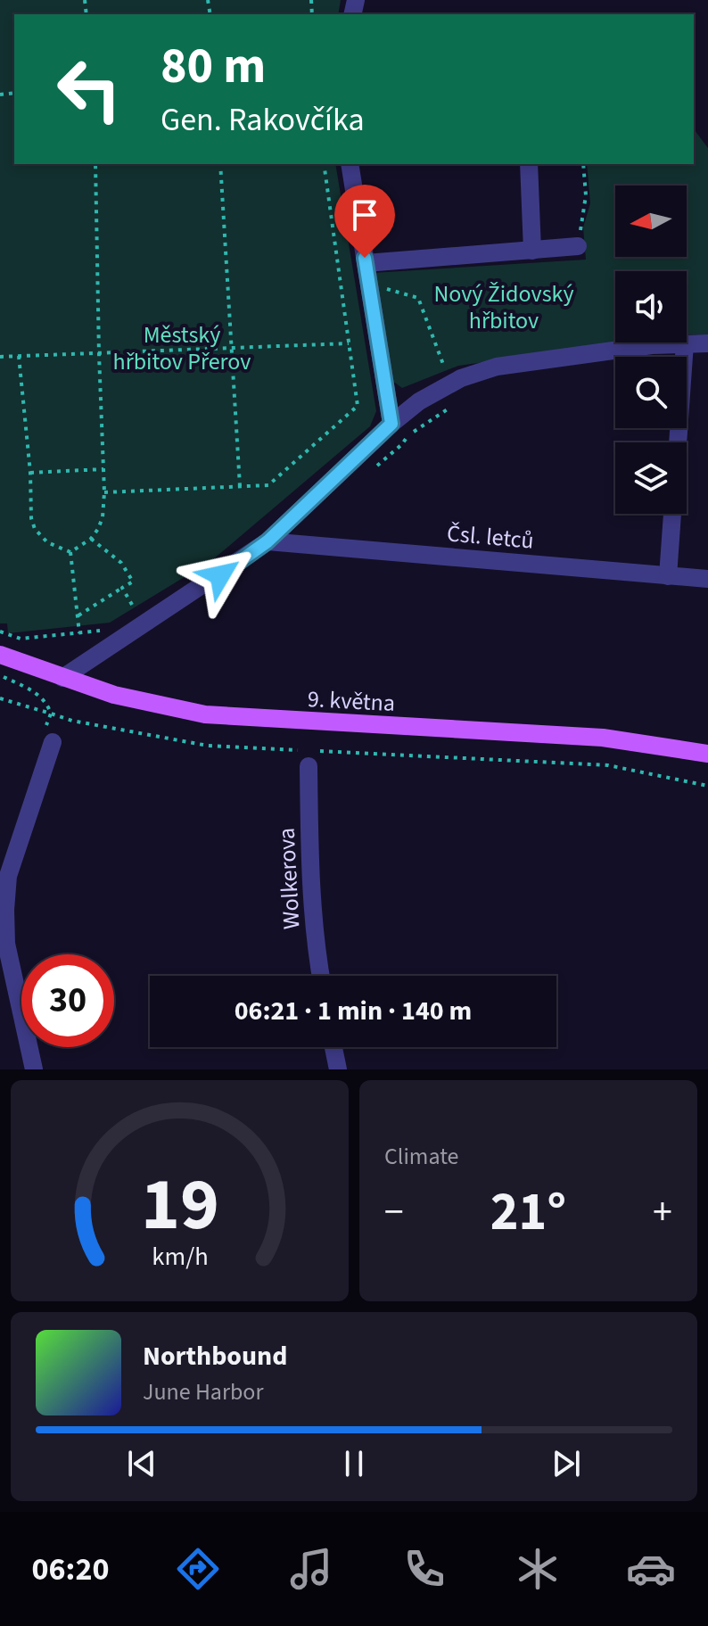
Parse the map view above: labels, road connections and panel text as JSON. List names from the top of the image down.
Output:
{
  "streets": {
    "main road": ["9. května"],
    "street": ["Čsl. letců", "Wolkerova"]
  },
  "parks": ["Nový Židovský hřbitov", "Městský hřbitov Přerov"],
  "north": "left",
  "page": {
    "turn": ["80 m", "Gen. Rakovčíka"],
    "limit": "30",
    "trip": "06:21 · 1 min · 140 m",
    "tile": "Climate",
    "heat": ["−", "21°", "+"],
    "song": ["Northbound", "June Harbor"],
    "tabs": "06:20",
    "gauge": ["19", "km/h"]
  }
}
